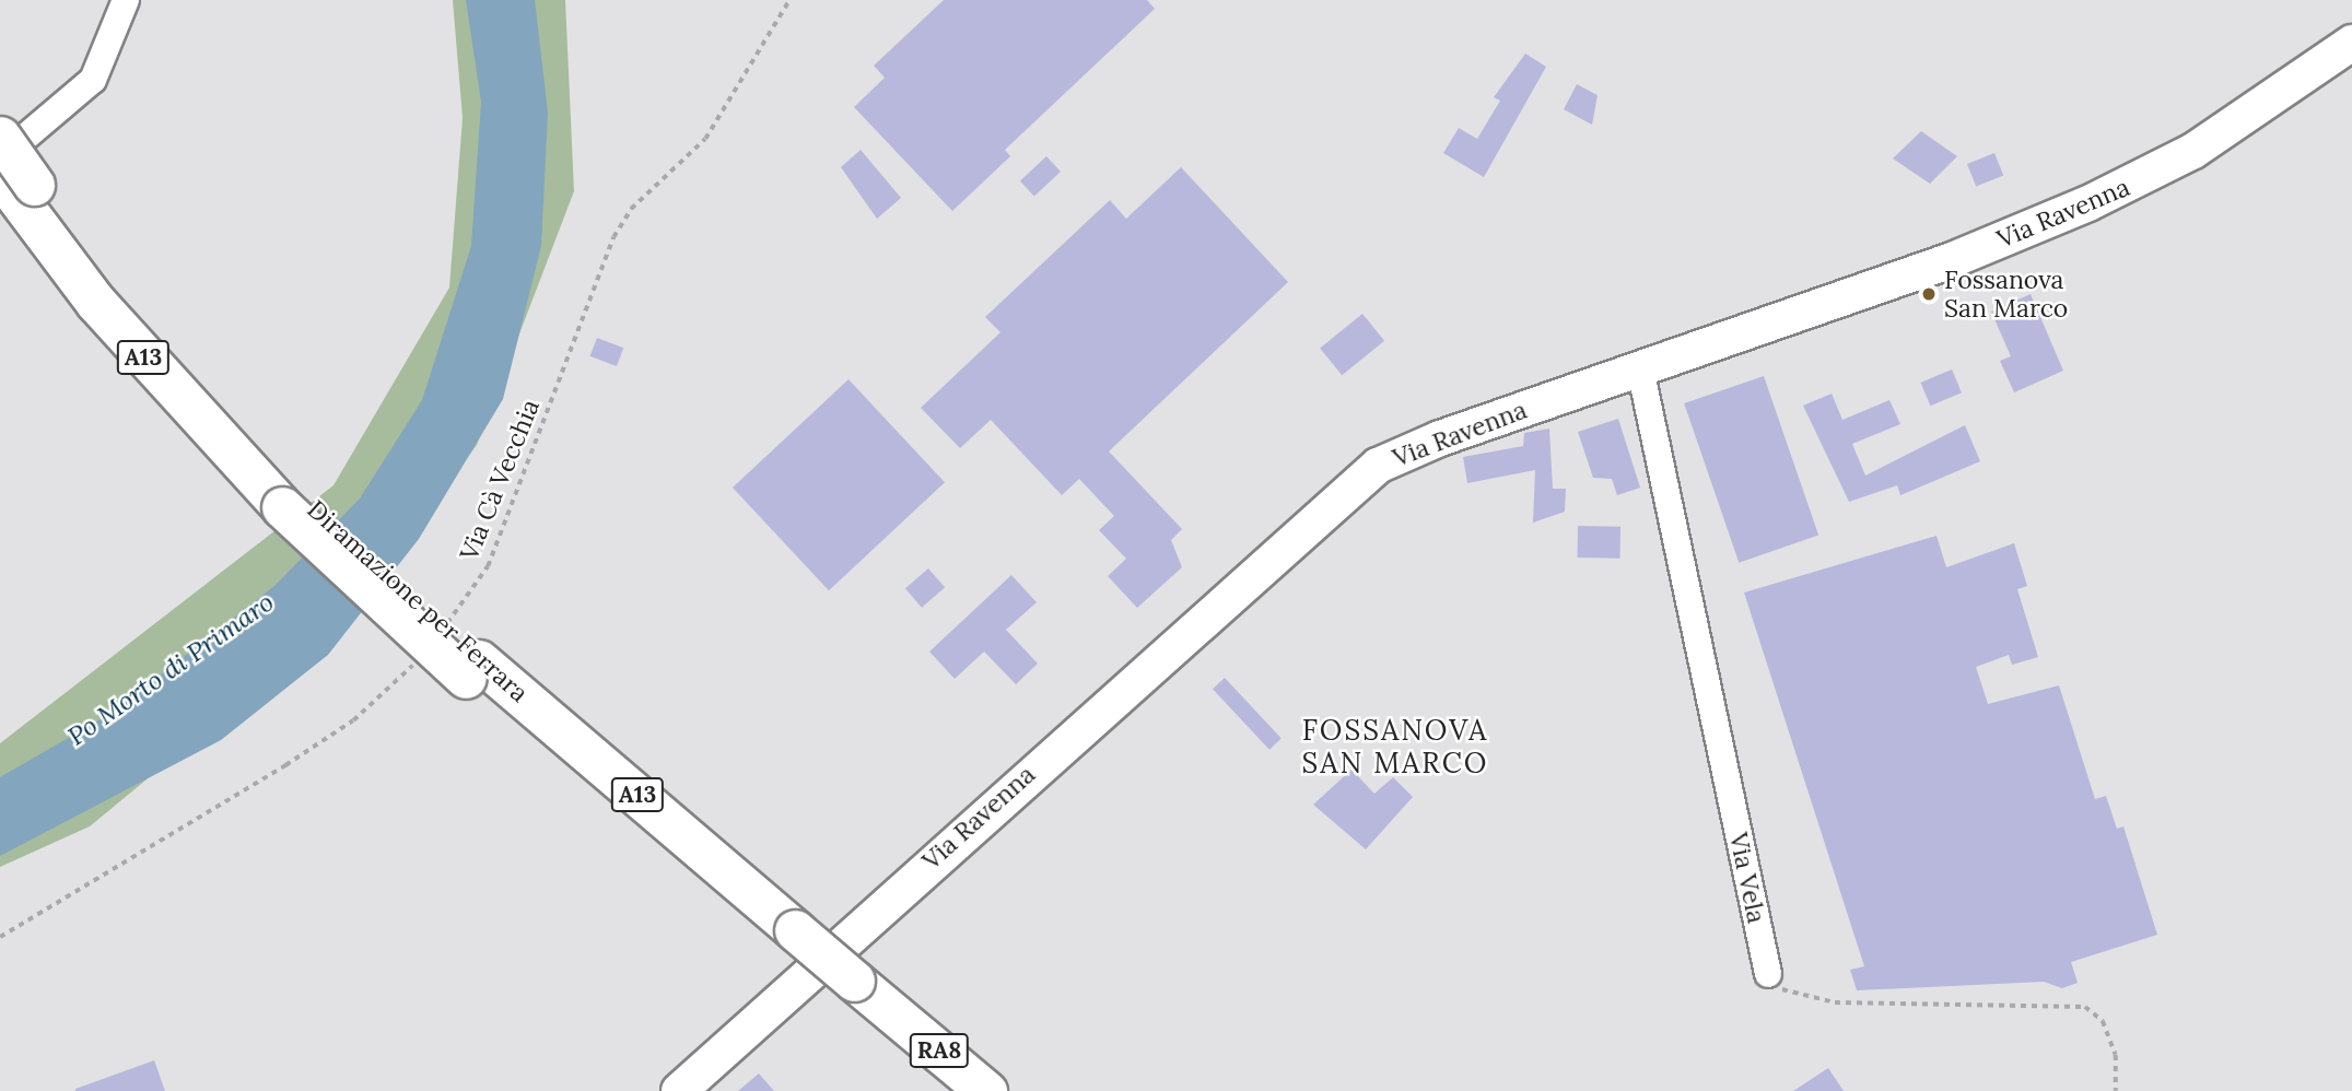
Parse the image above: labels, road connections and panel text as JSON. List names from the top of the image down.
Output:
{
  "streets": {
    "highway": ["A13", "Diramazione per Ferrara", "RA8"],
    "main road": ["Via Ravenna"],
    "street": ["Via Vela"],
    "path": ["Via Cà Vecchia"]
  },
  "crossings": [
    ["Via Ravenna", "Via Vela"],
    ["Diramazione per Ferrara", "RA8"]
  ],
  "districts": ["FOSSANOVA SAN MARCO"],
  "water": ["Po Morto di Primaro"],
  "places": ["Fossanova San Marco"]
}
